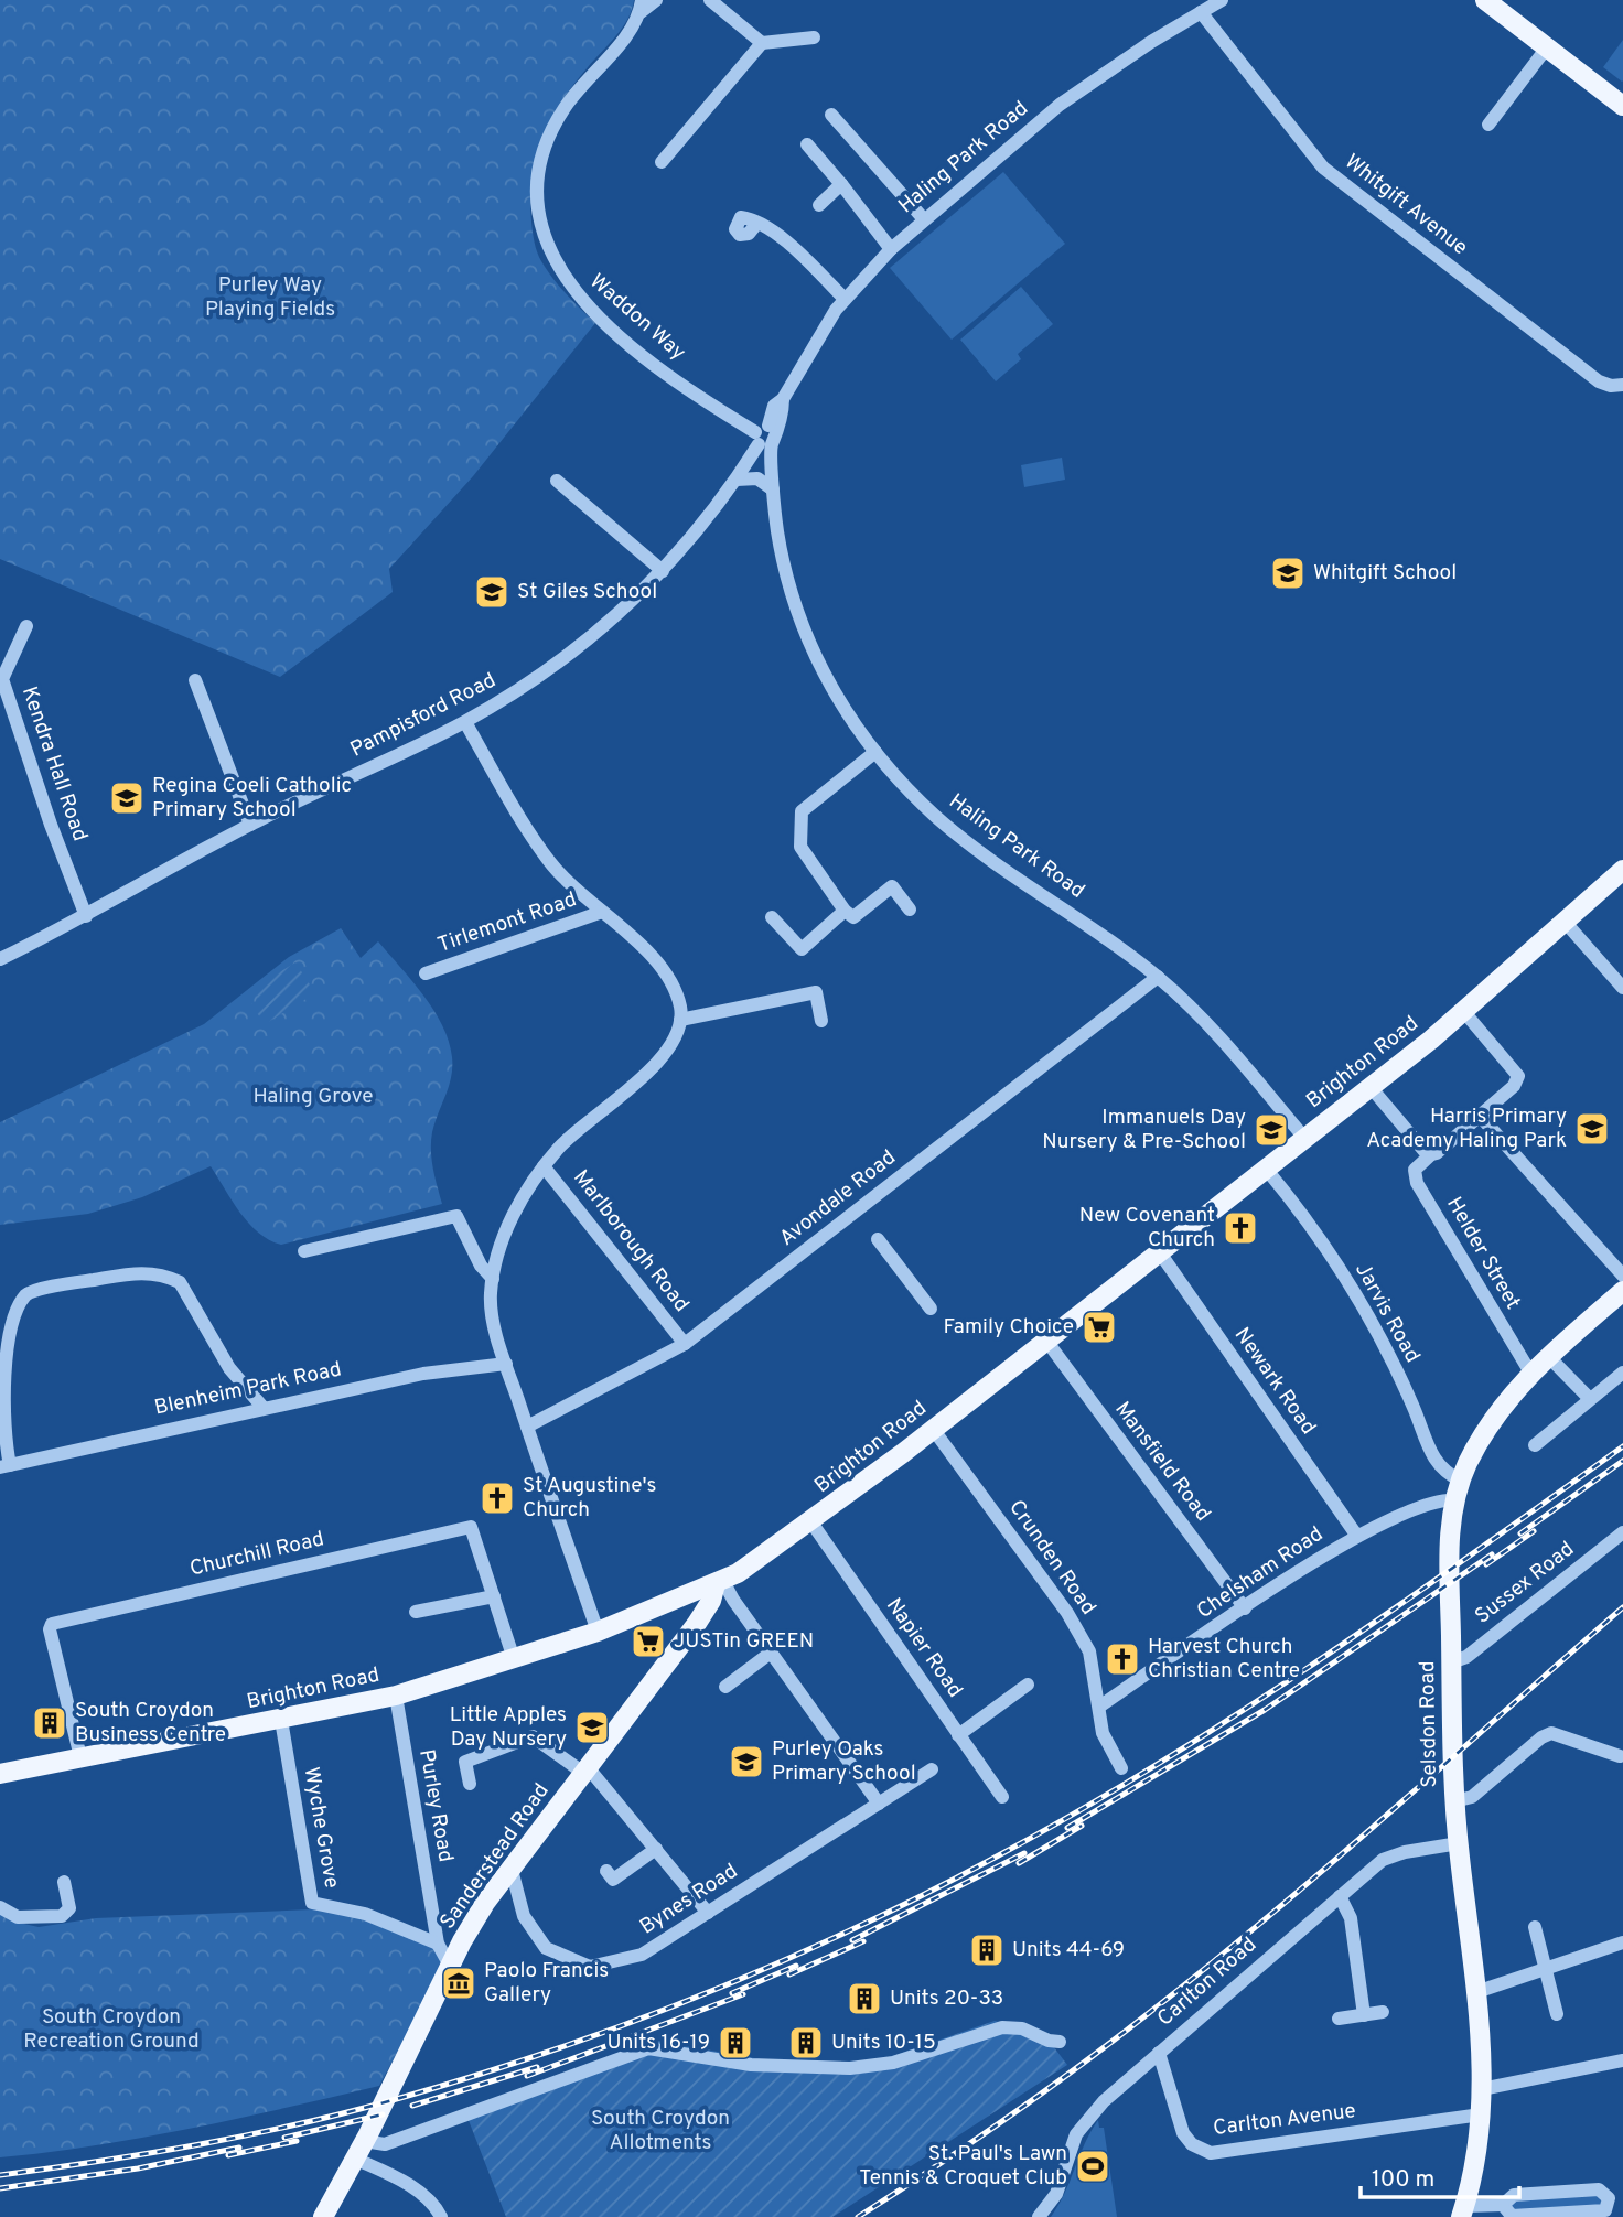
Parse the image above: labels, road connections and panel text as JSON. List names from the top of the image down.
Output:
{
  "streets": {
    "main road": ["Brighton Road", "Selsdon Road", "Sanderstead Road"],
    "street": [
      "Haling Park Road",
      "Whitgift Avenue",
      "Waddon Way",
      "Pampisford Road",
      "Kendra Hall Road",
      "Tirlemont Road",
      "Avondale Road",
      "Marlborough Road",
      "Helder Street",
      "Jarvis Road",
      "Newark Road",
      "Blenheim Park Road",
      "Mansfield Road",
      "Churchill Road",
      "Crunden Road",
      "Chelsham Road",
      "Sussex Road",
      "Napier Road",
      "Purley Road",
      "Wyche Grove",
      "Bynes Road",
      "Carlton Road",
      "Carlton Avenue"
    ]
  },
  "crossings": [
    ["Haling Park Road", "Whitgift Avenue"],
    ["Haling Park Road", "Waddon Way"],
    ["Haling Park Road", "Pampisford Road"],
    ["Haling Park Road", "Brighton Road"],
    ["Haling Park Road", "Avondale Road"],
    ["Waddon Way", "Pampisford Road"],
    ["Pampisford Road", "Kendra Hall Road"],
    ["Brighton Road", "Jarvis Road"],
    ["Brighton Road", "Newark Road"],
    ["Brighton Road", "Mansfield Road"],
    ["Brighton Road", "Churchill Road"],
    ["Brighton Road", "Crunden Road"],
    ["Brighton Road", "Napier Road"],
    ["Brighton Road", "Purley Road"],
    ["Brighton Road", "Wyche Grove"],
    ["Brighton Road", "Sanderstead Road"],
    ["Avondale Road", "Marlborough Road"],
    ["Helder Street", "Selsdon Road"],
    ["Jarvis Road", "Chelsham Road"],
    ["Jarvis Road", "Selsdon Road"],
    ["Newark Road", "Chelsham Road"],
    ["Mansfield Road", "Chelsham Road"],
    ["Crunden Road", "Chelsham Road"],
    ["Chelsham Road", "Selsdon Road"],
    ["Sussex Road", "Selsdon Road"],
    ["Selsdon Road", "Carlton Road"],
    ["Selsdon Road", "Carlton Avenue"],
    ["Purley Road", "Wyche Grove"],
    ["Purley Road", "Sanderstead Road"],
    ["Sanderstead Road", "Bynes Road"],
    ["Carlton Road", "Carlton Avenue"]
  ],
  "parks": [
    "Purley Way Playing Fields",
    "Haling Grove",
    "South Croydon Recreation Ground",
    "South Croydon Allotments"
  ],
  "places": {
    "school or university": [
      "Whitgift School",
      "St Giles School",
      "Regina Coeli Catholic Primary School",
      "Harris Primary Academy Haling Park",
      "Immanuels Day Nursery & Pre-School",
      "Little Apples Day Nursery",
      "Purley Oaks Primary School"
    ],
    "church": ["New Covenant Church", "St Augustine's Church", "Harvest Church Christian Centre"],
    "supermarket": ["Family Choice", "JUSTin GREEN"],
    "building": [
      "South Croydon Business Centre",
      "Units 44-69",
      "Units 20-33",
      "Units 16-19",
      "Units 10-15"
    ],
    "museum": ["Paolo Francis Gallery"],
    "sports": ["St. Paul's Lawn Tennis & Croquet Club"]
  },
  "scale_bar": "100 m"
}
